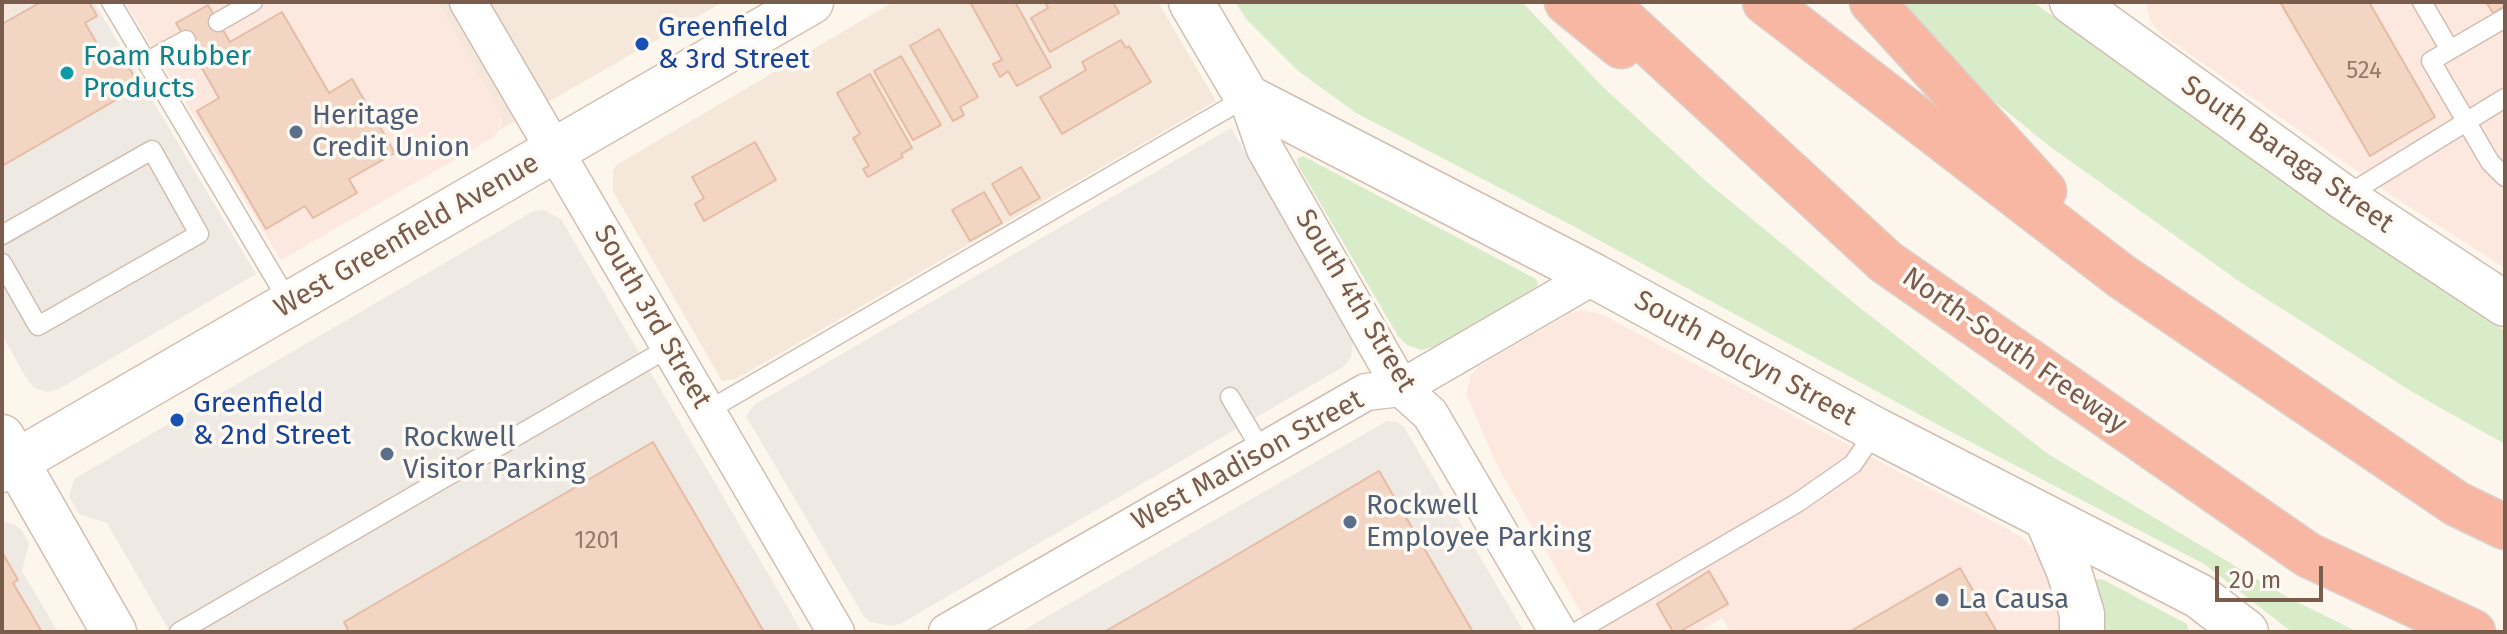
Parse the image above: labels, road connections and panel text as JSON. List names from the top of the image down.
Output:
{
  "streets": {
    "highway": ["North-South Freeway"],
    "street": [
      "South Baraga Street",
      "West Greenfield Avenue",
      "South 4th Street",
      "South 3rd Street",
      "South Polcyn Street",
      "West Madison Street"
    ]
  },
  "crossings": [
    ["West Greenfield Avenue", "South 3rd Street"],
    ["South 4th Street", "South Polcyn Street"],
    ["South 4th Street", "West Madison Street"],
    ["South Polcyn Street", "West Madison Street"]
  ],
  "places": [
    "Greenfield & 3rd Street",
    "Foam Rubber Products",
    "Heritage Credit Union",
    "Greenfield & 2nd Street",
    "Rockwell Visitor Parking",
    "Rockwell Employee Parking",
    "La Causa"
  ],
  "house_numbers": ["524", "1201"],
  "scale_bar": "20 m"
}
